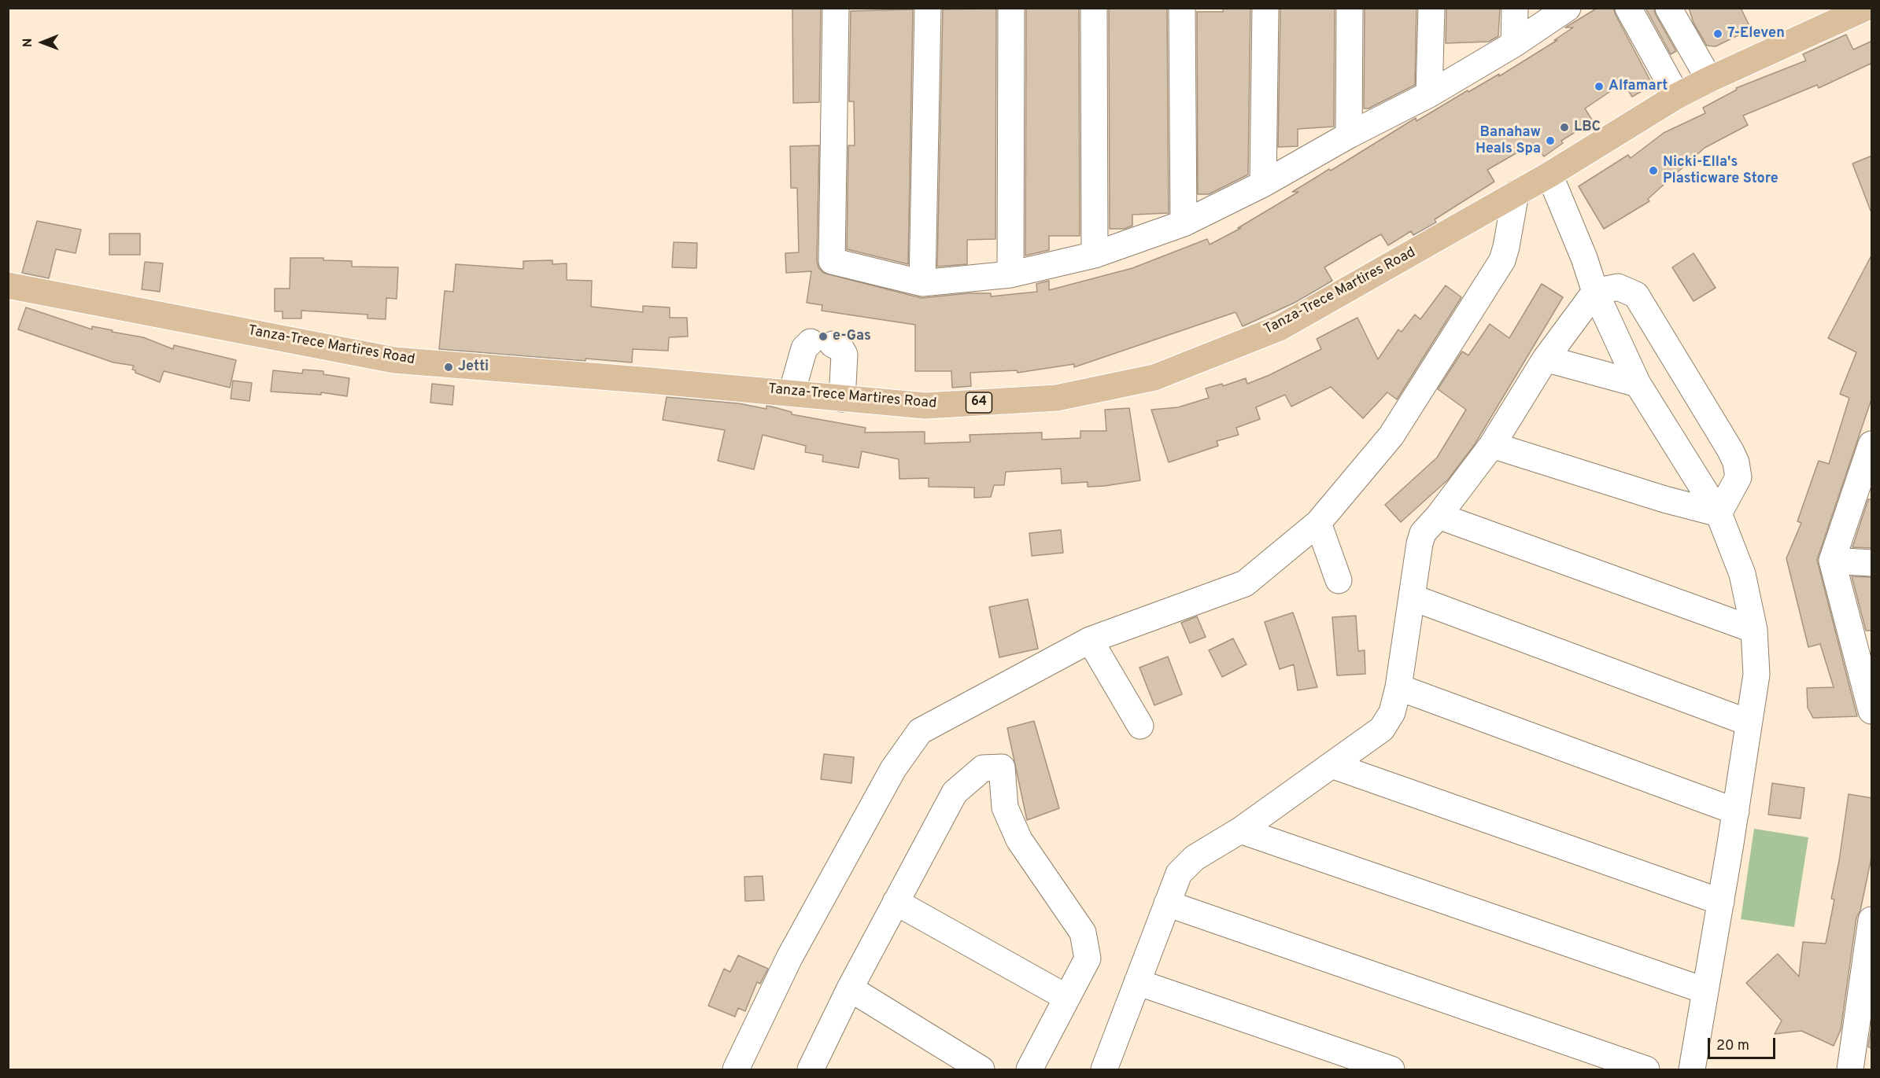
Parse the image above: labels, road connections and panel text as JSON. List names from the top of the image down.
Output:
{
  "streets": {
    "main road": ["Tanza-Trece Martires Road", "64"]
  },
  "places": [
    "7-Eleven",
    "Alfamart",
    "LBC",
    "Banahaw Heals Spa",
    "Nicki-Ella's Plasticware Store",
    "e-Gas",
    "Jetti"
  ],
  "scale_bar": "20 m",
  "north": "left"
}
